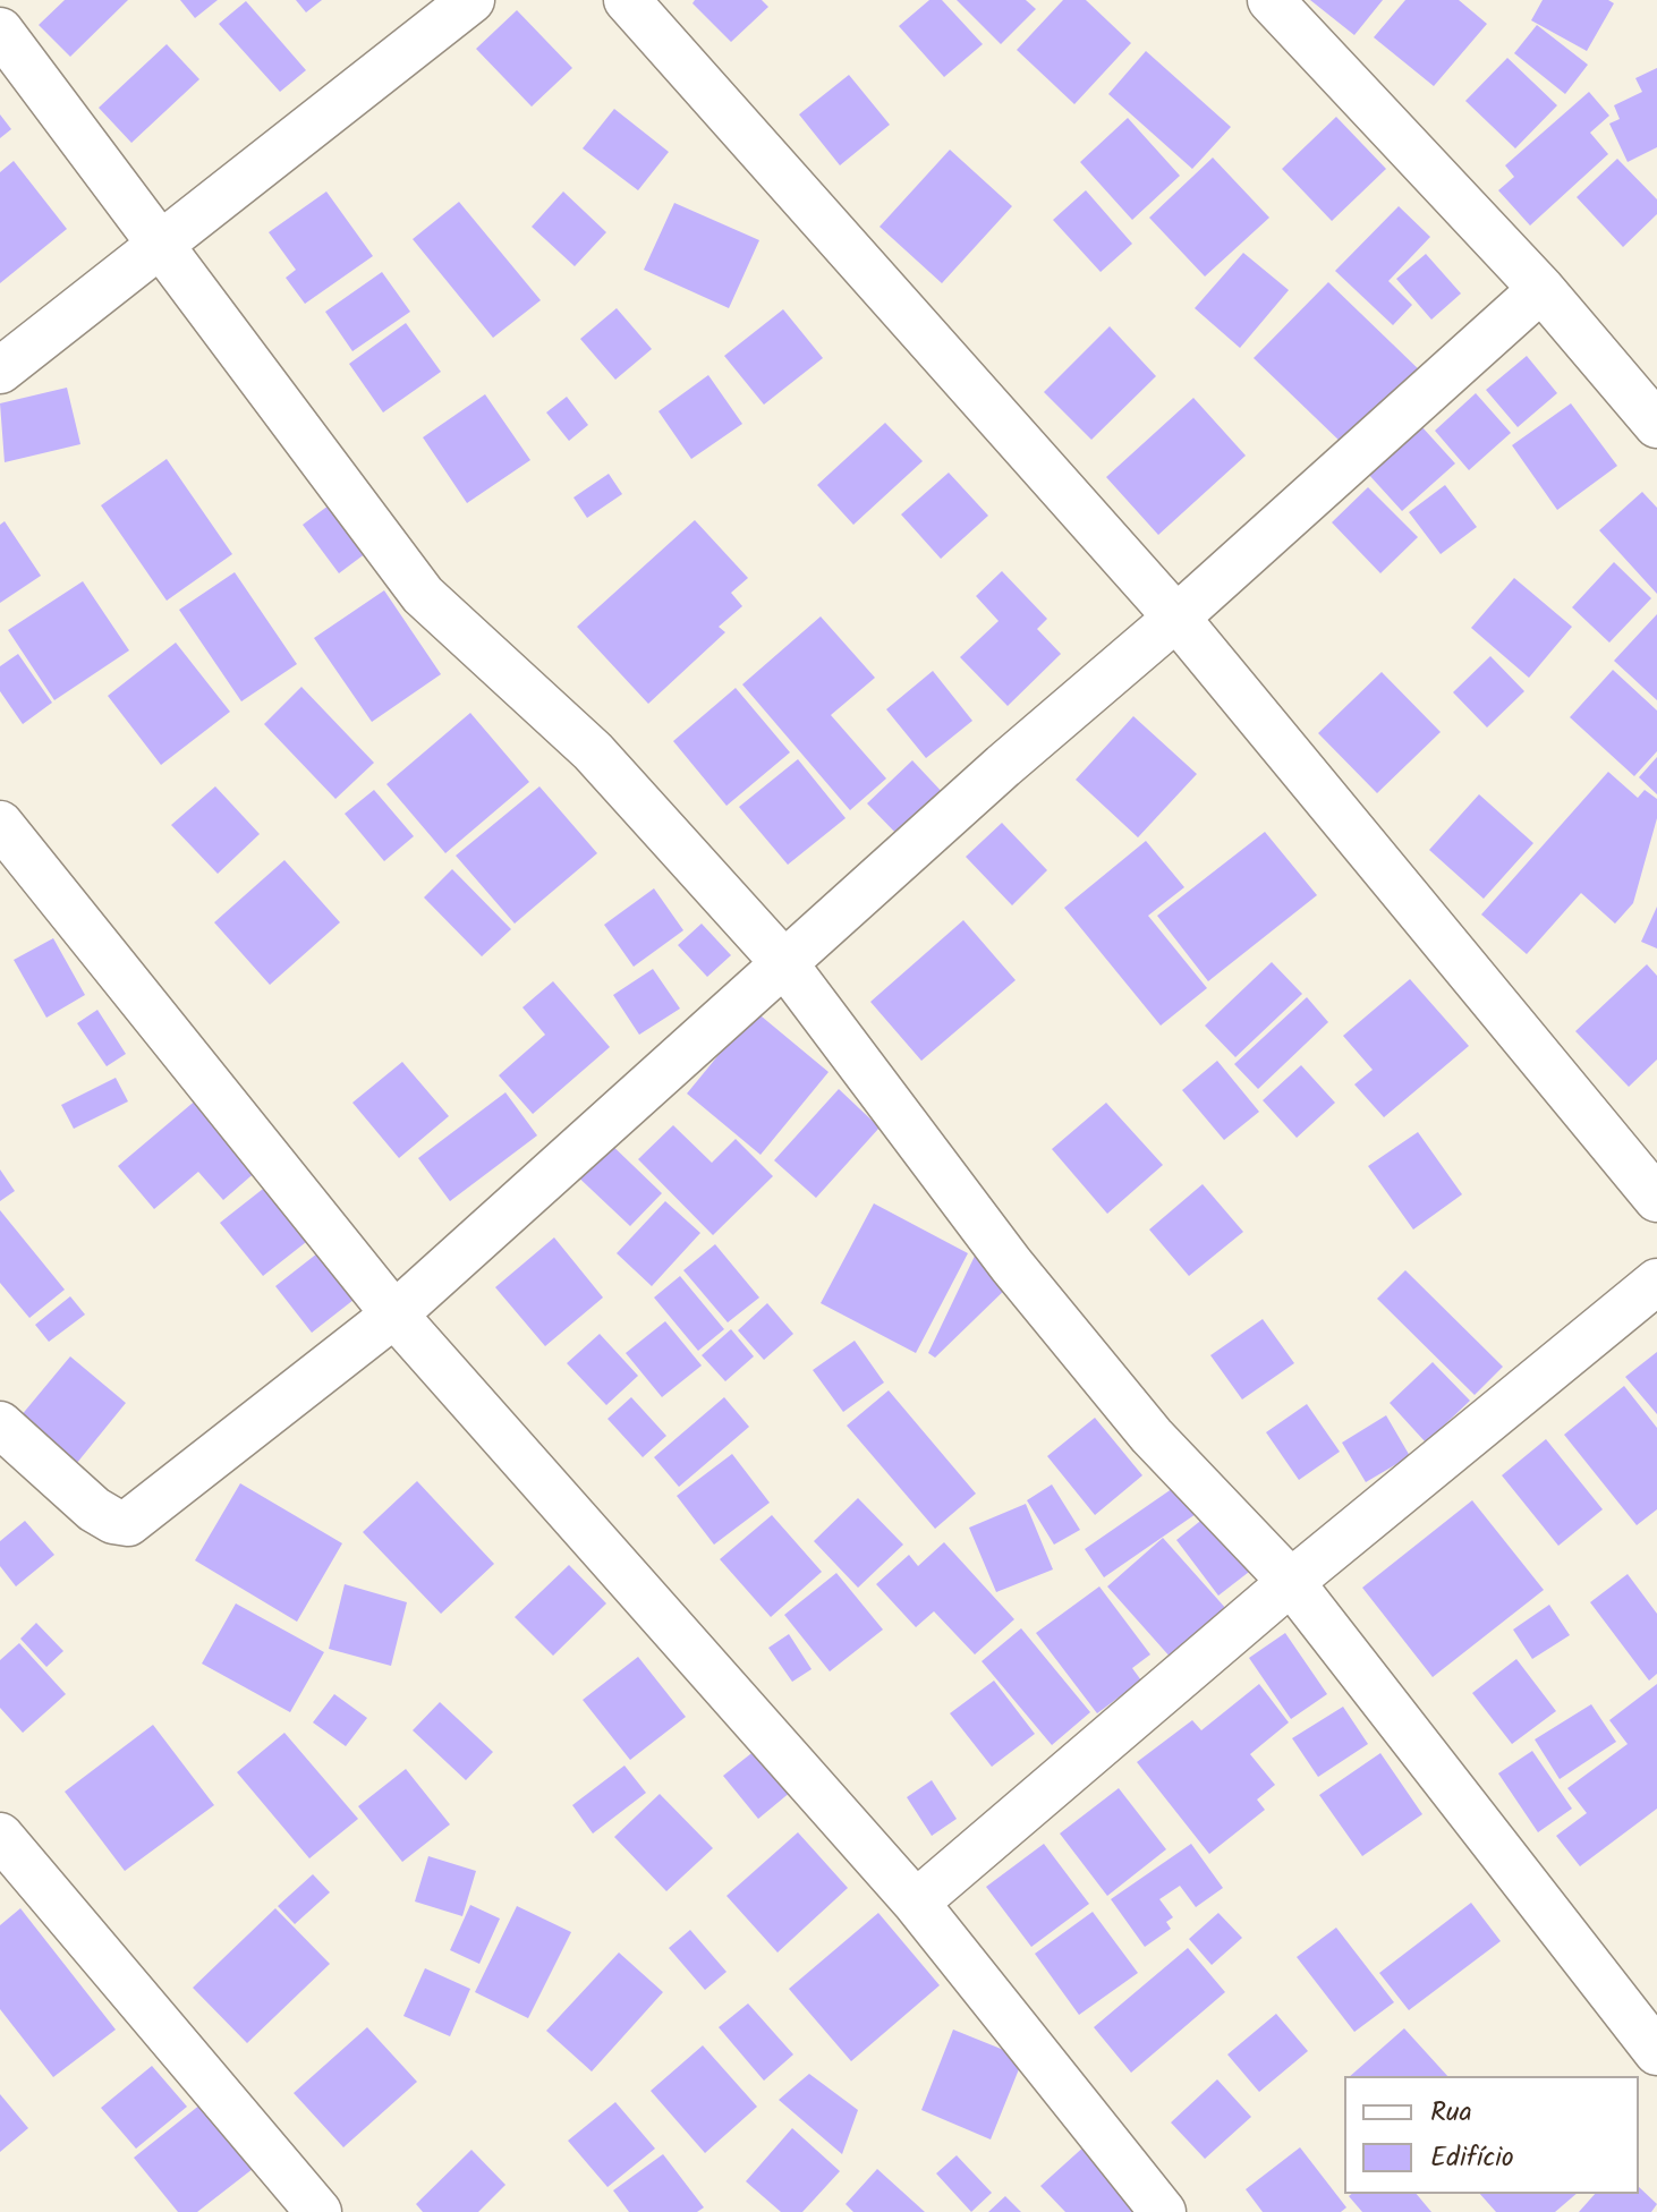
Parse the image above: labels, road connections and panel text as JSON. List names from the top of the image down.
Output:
{
  "legend": ["Rua", "Edifício"]
}
